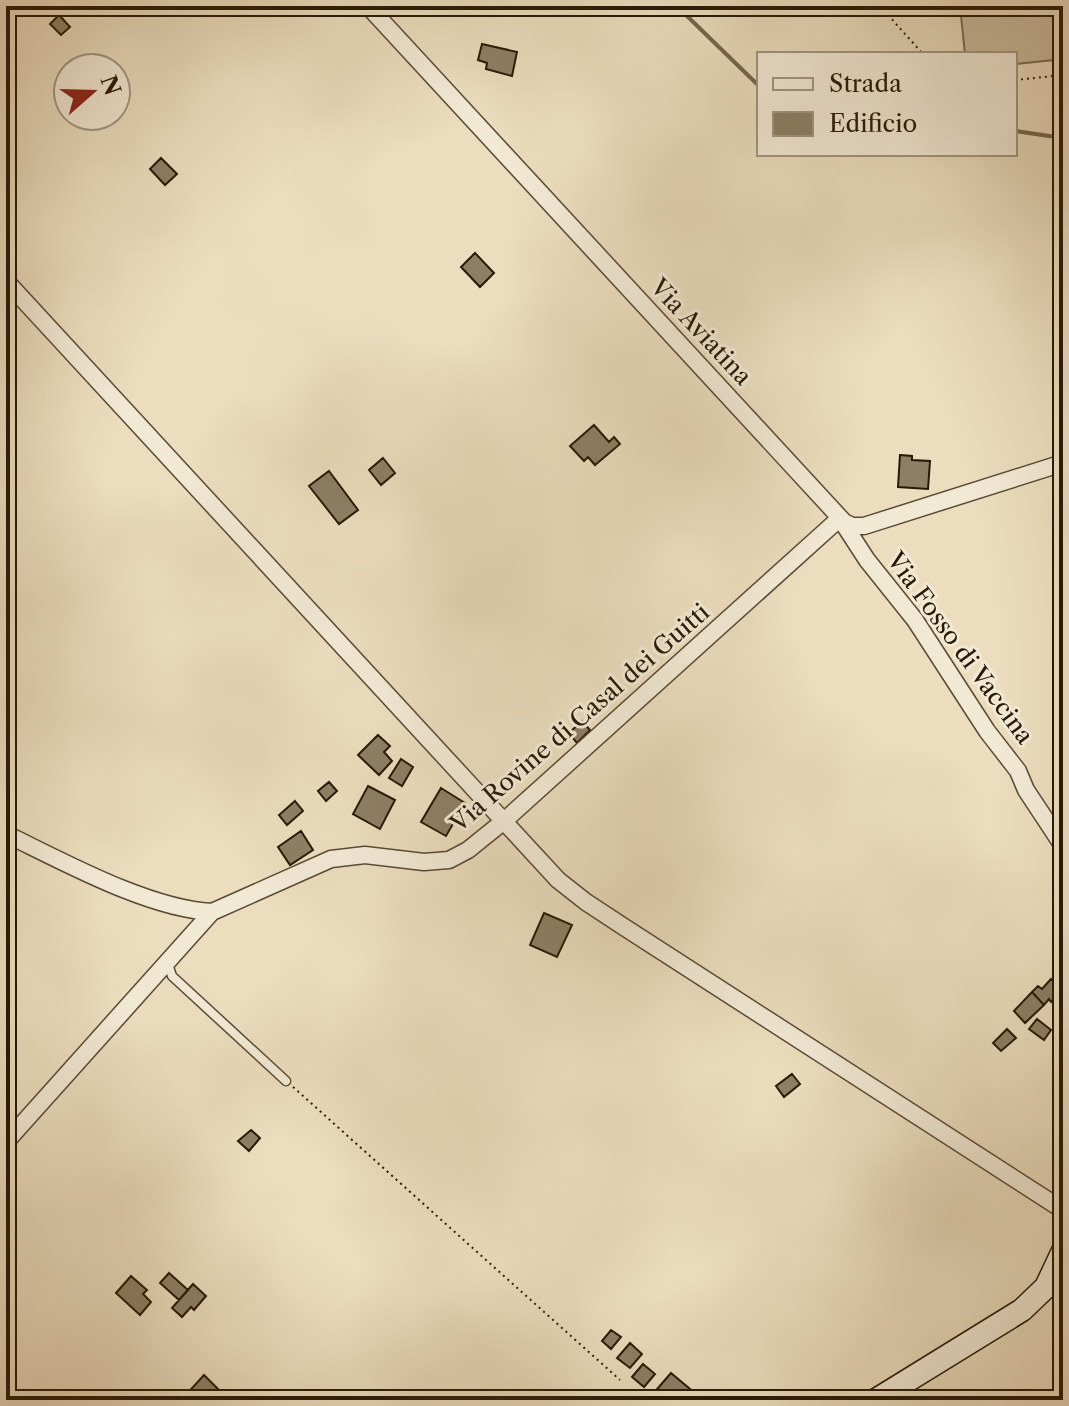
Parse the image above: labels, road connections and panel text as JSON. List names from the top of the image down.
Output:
{
  "streets": {
    "street": ["Via Aviatina", "Via Fosso di Vaccina", "Via Rovine di Casal dei Guitti"]
  },
  "crossings": [
    ["Via Aviatina", "Via Fosso di Vaccina"],
    ["Via Aviatina", "Via Rovine di Casal dei Guitti"],
    ["Via Fosso di Vaccina", "Via Rovine di Casal dei Guitti"]
  ],
  "legend": ["Strada", "Edificio"],
  "north": "right"
}
